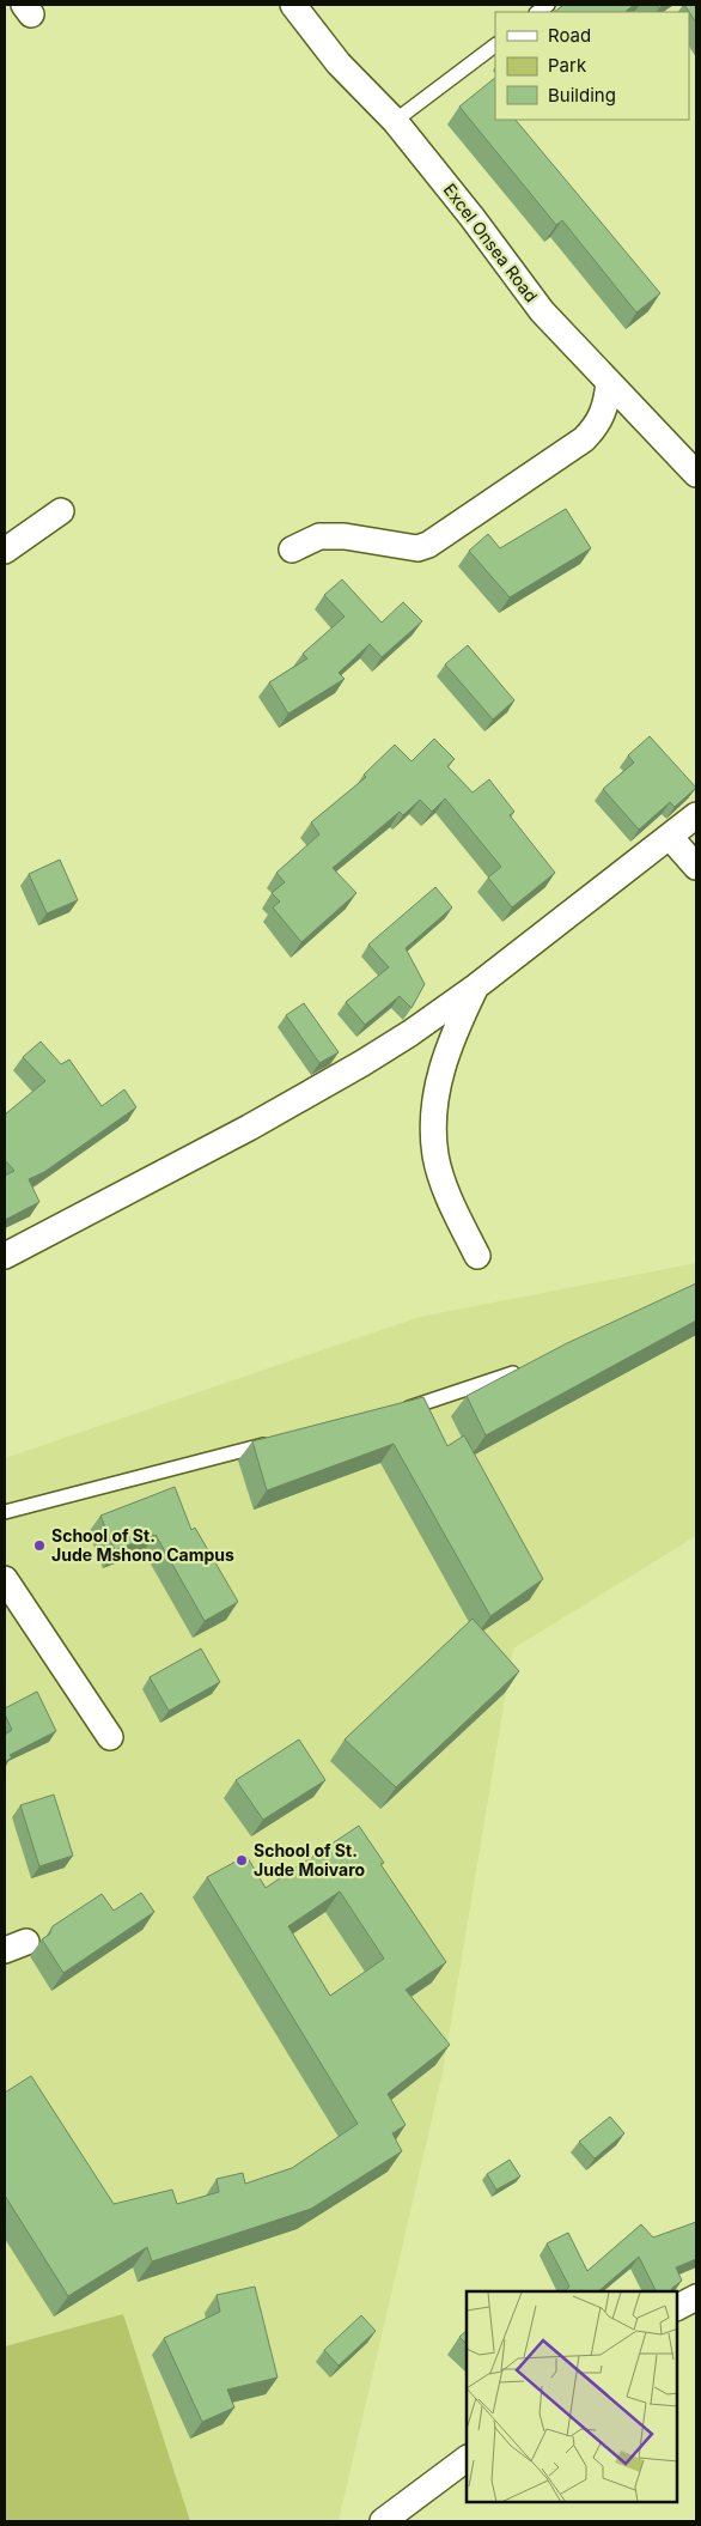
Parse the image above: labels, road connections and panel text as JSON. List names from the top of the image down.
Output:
{
  "streets": {
    "street": ["Excel Onsea Road"]
  },
  "places": ["School of St. Jude Mshono Campus", "School of St. Jude Moivaro"],
  "legend": ["Road", "Park", "Building"]
}
